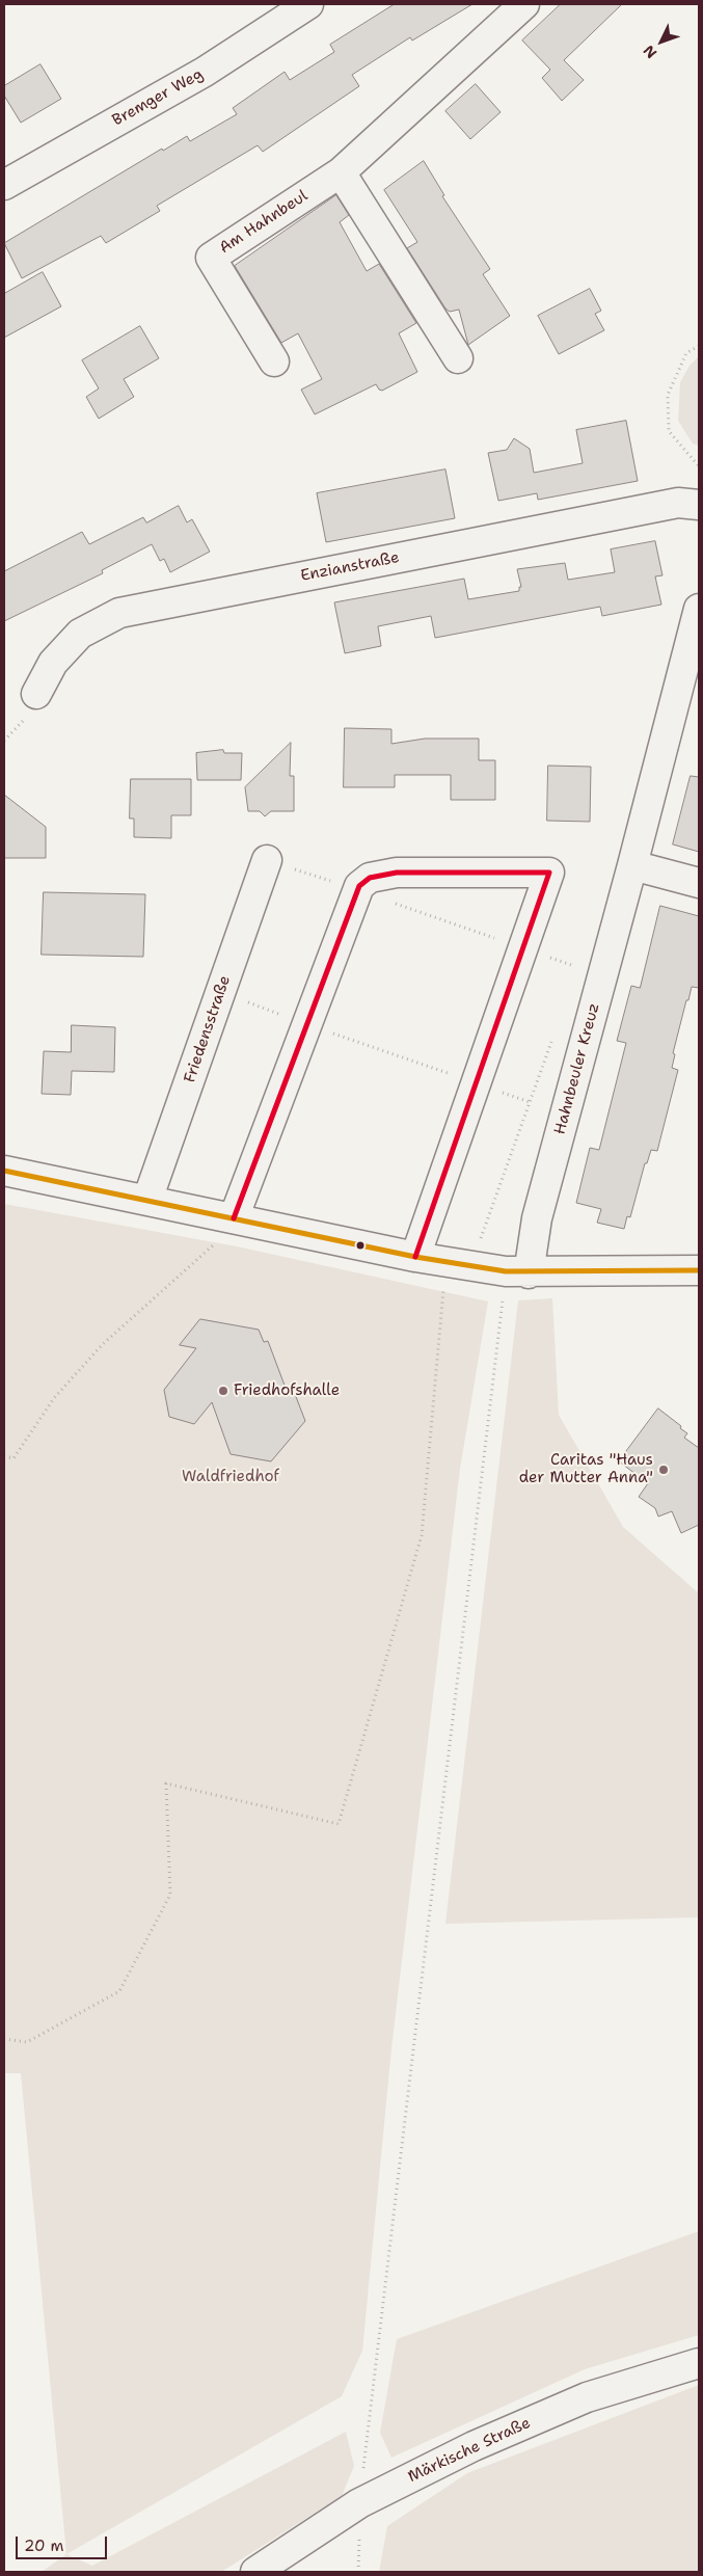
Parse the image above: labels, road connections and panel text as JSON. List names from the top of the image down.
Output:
{
  "streets": {
    "street": [
      "Bremger Weg",
      "Am Hahnbeul",
      "Enzianstraße",
      "Friedensstraße",
      "Hahnbeuler Kreuz",
      "Märkische Straße"
    ]
  },
  "parks": ["Waldfriedhof"],
  "places": ["Friedhofshalle", "Caritas \"Haus der Mutter Anna\""],
  "scale_bar": "20 m",
  "north": "bottom left"
}
